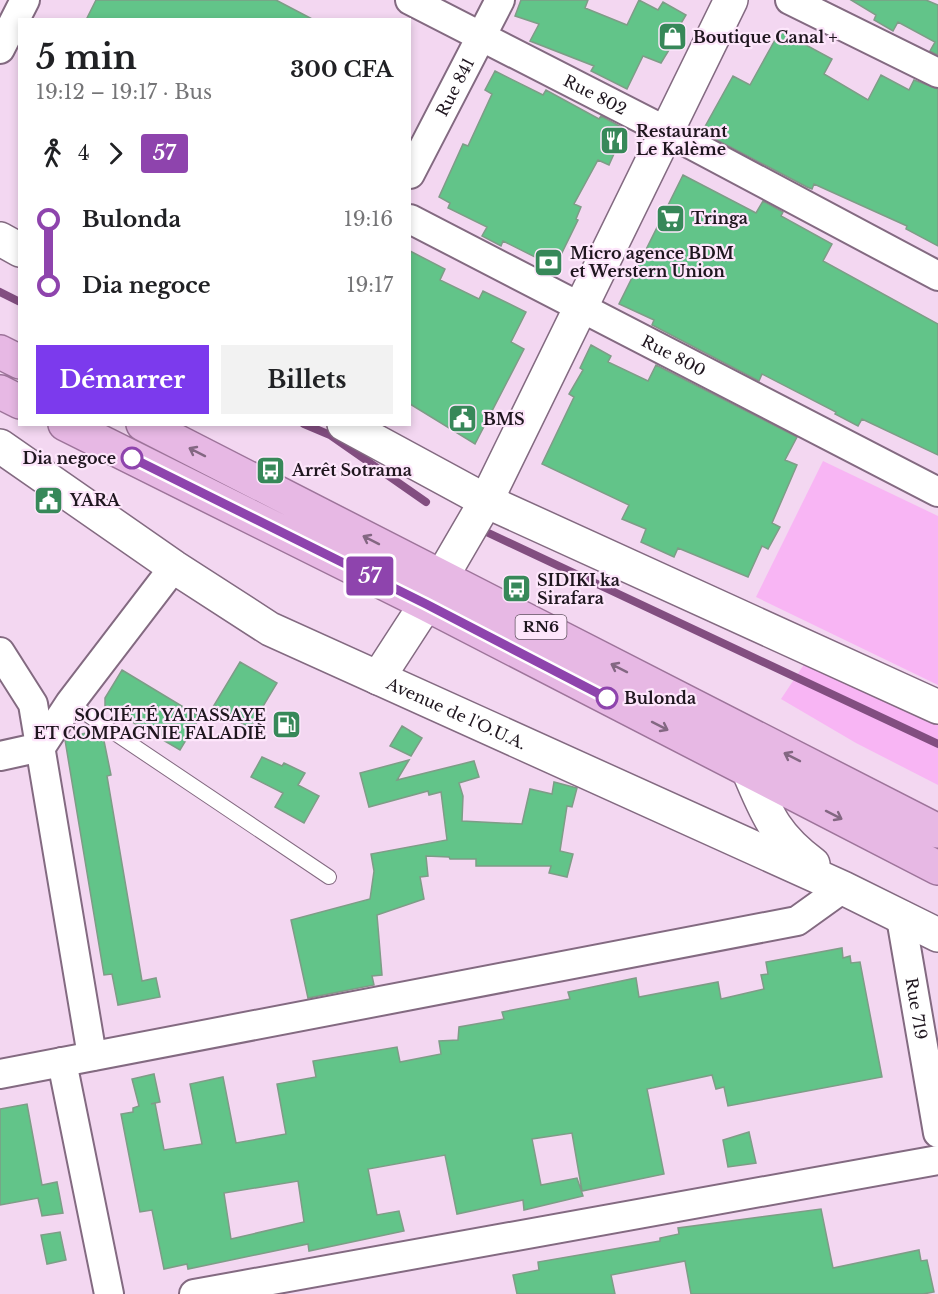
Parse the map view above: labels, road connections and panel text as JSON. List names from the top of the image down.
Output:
{
  "streets": {
    "highway": ["RN6"],
    "street": [
      "Rue 841",
      "Rue 802",
      "Rue 800",
      "Avenue de l'O.U.A.",
      "Rue 719"
    ]
  },
  "crossings": [
    ["Rue 841", "Rue 802"],
    ["Avenue de l'O.U.A.", "Rue 719"]
  ],
  "places": {
    "shop": ["Boutique Canal +"],
    "restaurant": ["Restaurant Le Kalème"],
    "supermarket": ["Tringa"],
    "bank": ["Micro agence BDM et Werstern Union"],
    "public building": ["BMS", "YARA"],
    "other": ["Dia negoce", "Bulonda"],
    "bus stop": ["Arrêt Sotrama", "SIDIKI ka Sirafara"],
    "fuel station": ["SOCIÉTÉ YATASSAYE ET COMPAGNIE FALADIÈ"]
  },
  "lines": ["bus line 57"],
  "page": {
    "on_map": "57",
    "heading": ["5 min", "19:12 – 19:17 · Bus", "300 CFA"],
    "legs": ["4", "57"],
    "list": [
      {
        "name": "Bulonda",
        "value": "19:16"
      },
      {
        "name": "Dia negoce",
        "value": "19:17"
      }
    ],
    "buttons": ["Démarrer", "Billets"]
  }
}
